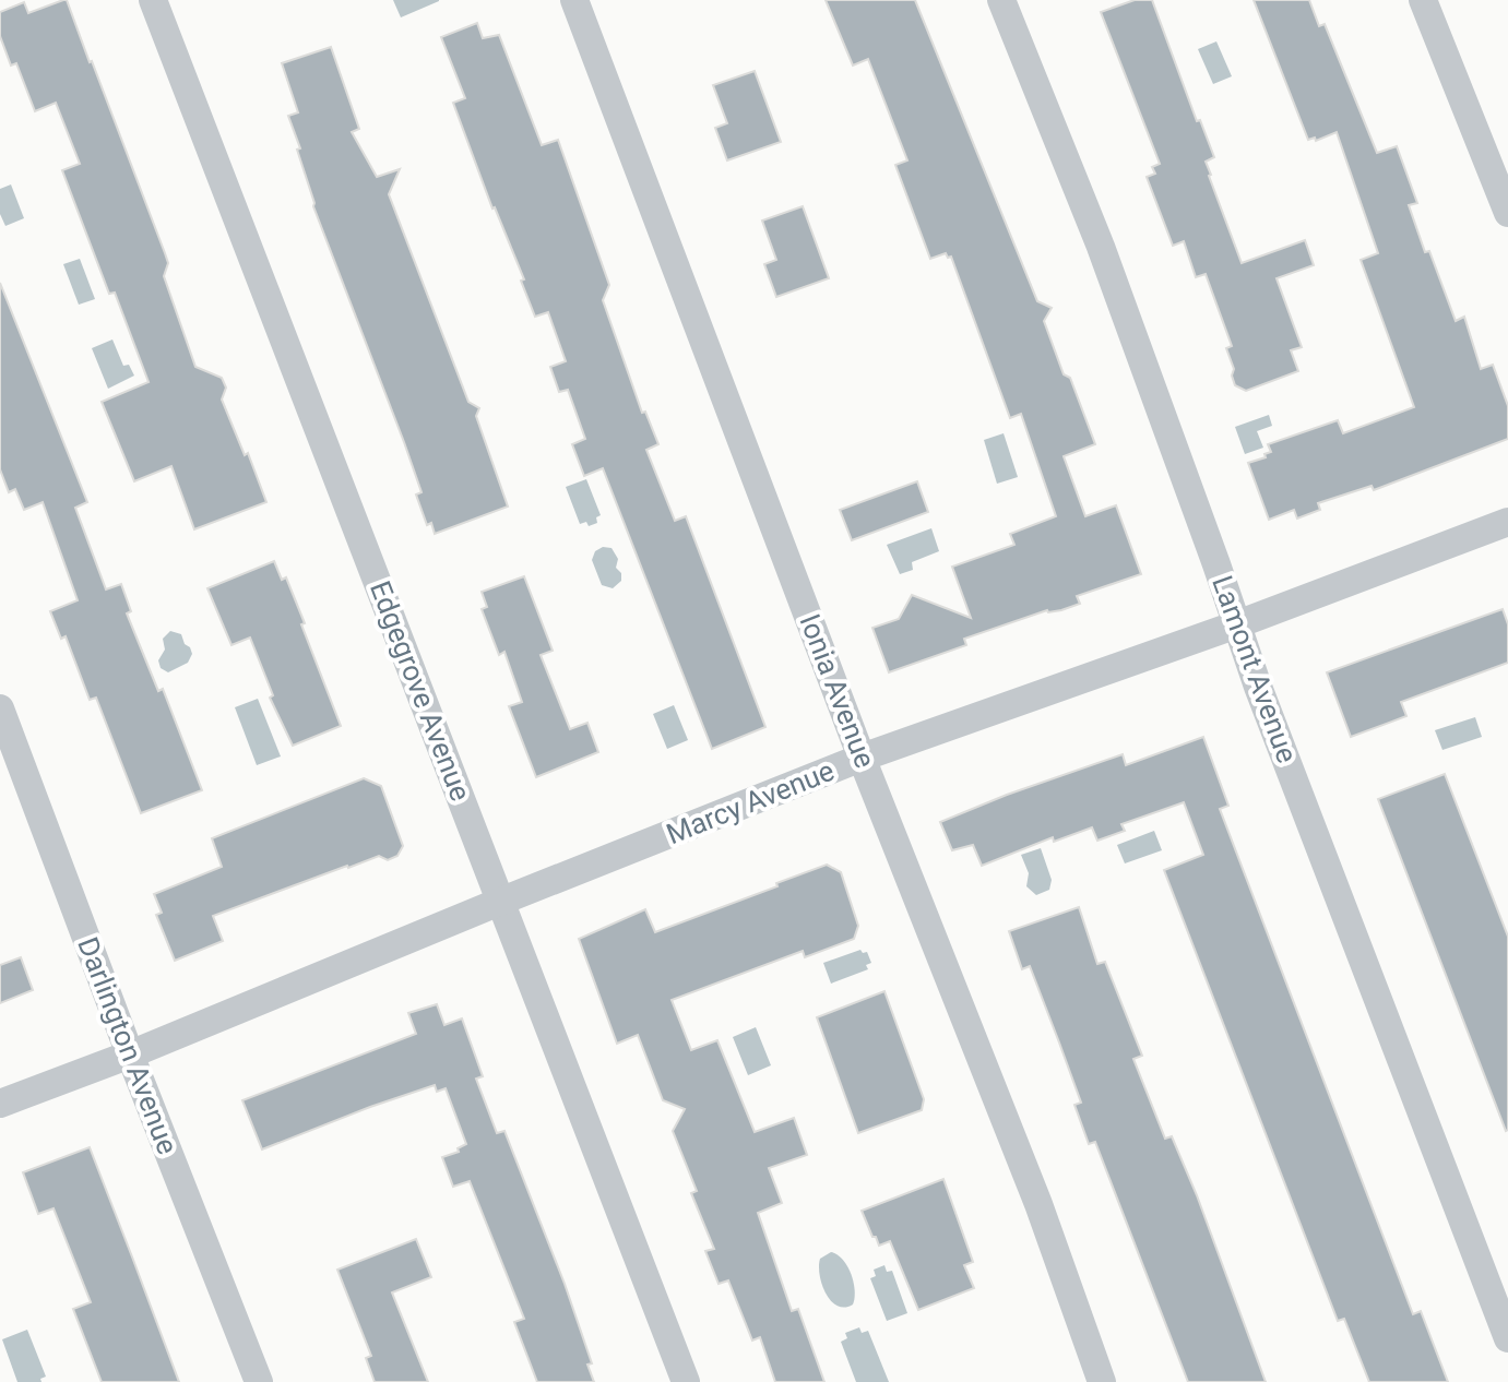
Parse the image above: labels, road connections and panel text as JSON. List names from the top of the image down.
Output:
{
  "streets": {
    "street": [
      "Lamont Avenue",
      "Edgegrove Avenue",
      "Ionia Avenue",
      "Marcy Avenue",
      "Darlington Avenue"
    ]
  },
  "crossings": [
    ["Lamont Avenue", "Marcy Avenue"],
    ["Edgegrove Avenue", "Marcy Avenue"],
    ["Ionia Avenue", "Marcy Avenue"],
    ["Marcy Avenue", "Darlington Avenue"]
  ]
}
